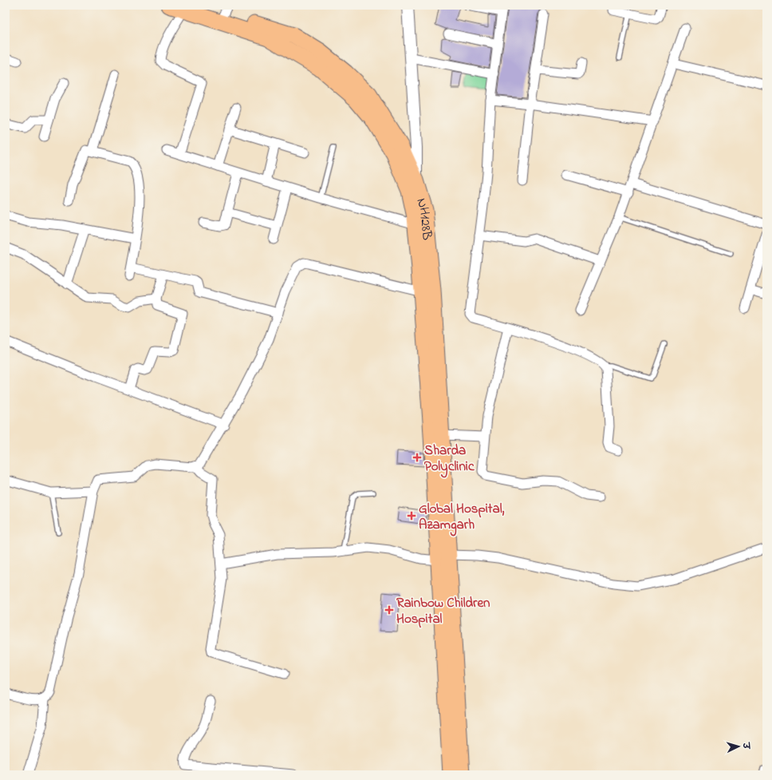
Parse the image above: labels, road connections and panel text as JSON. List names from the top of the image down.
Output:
{
  "streets": {
    "highway": ["NH128B"]
  },
  "places": {
    "health": ["Sharda Polyclinic", "Global Hospital, Azamgarh", "Rainbow Children Hospital"]
  },
  "north": "right"
}
